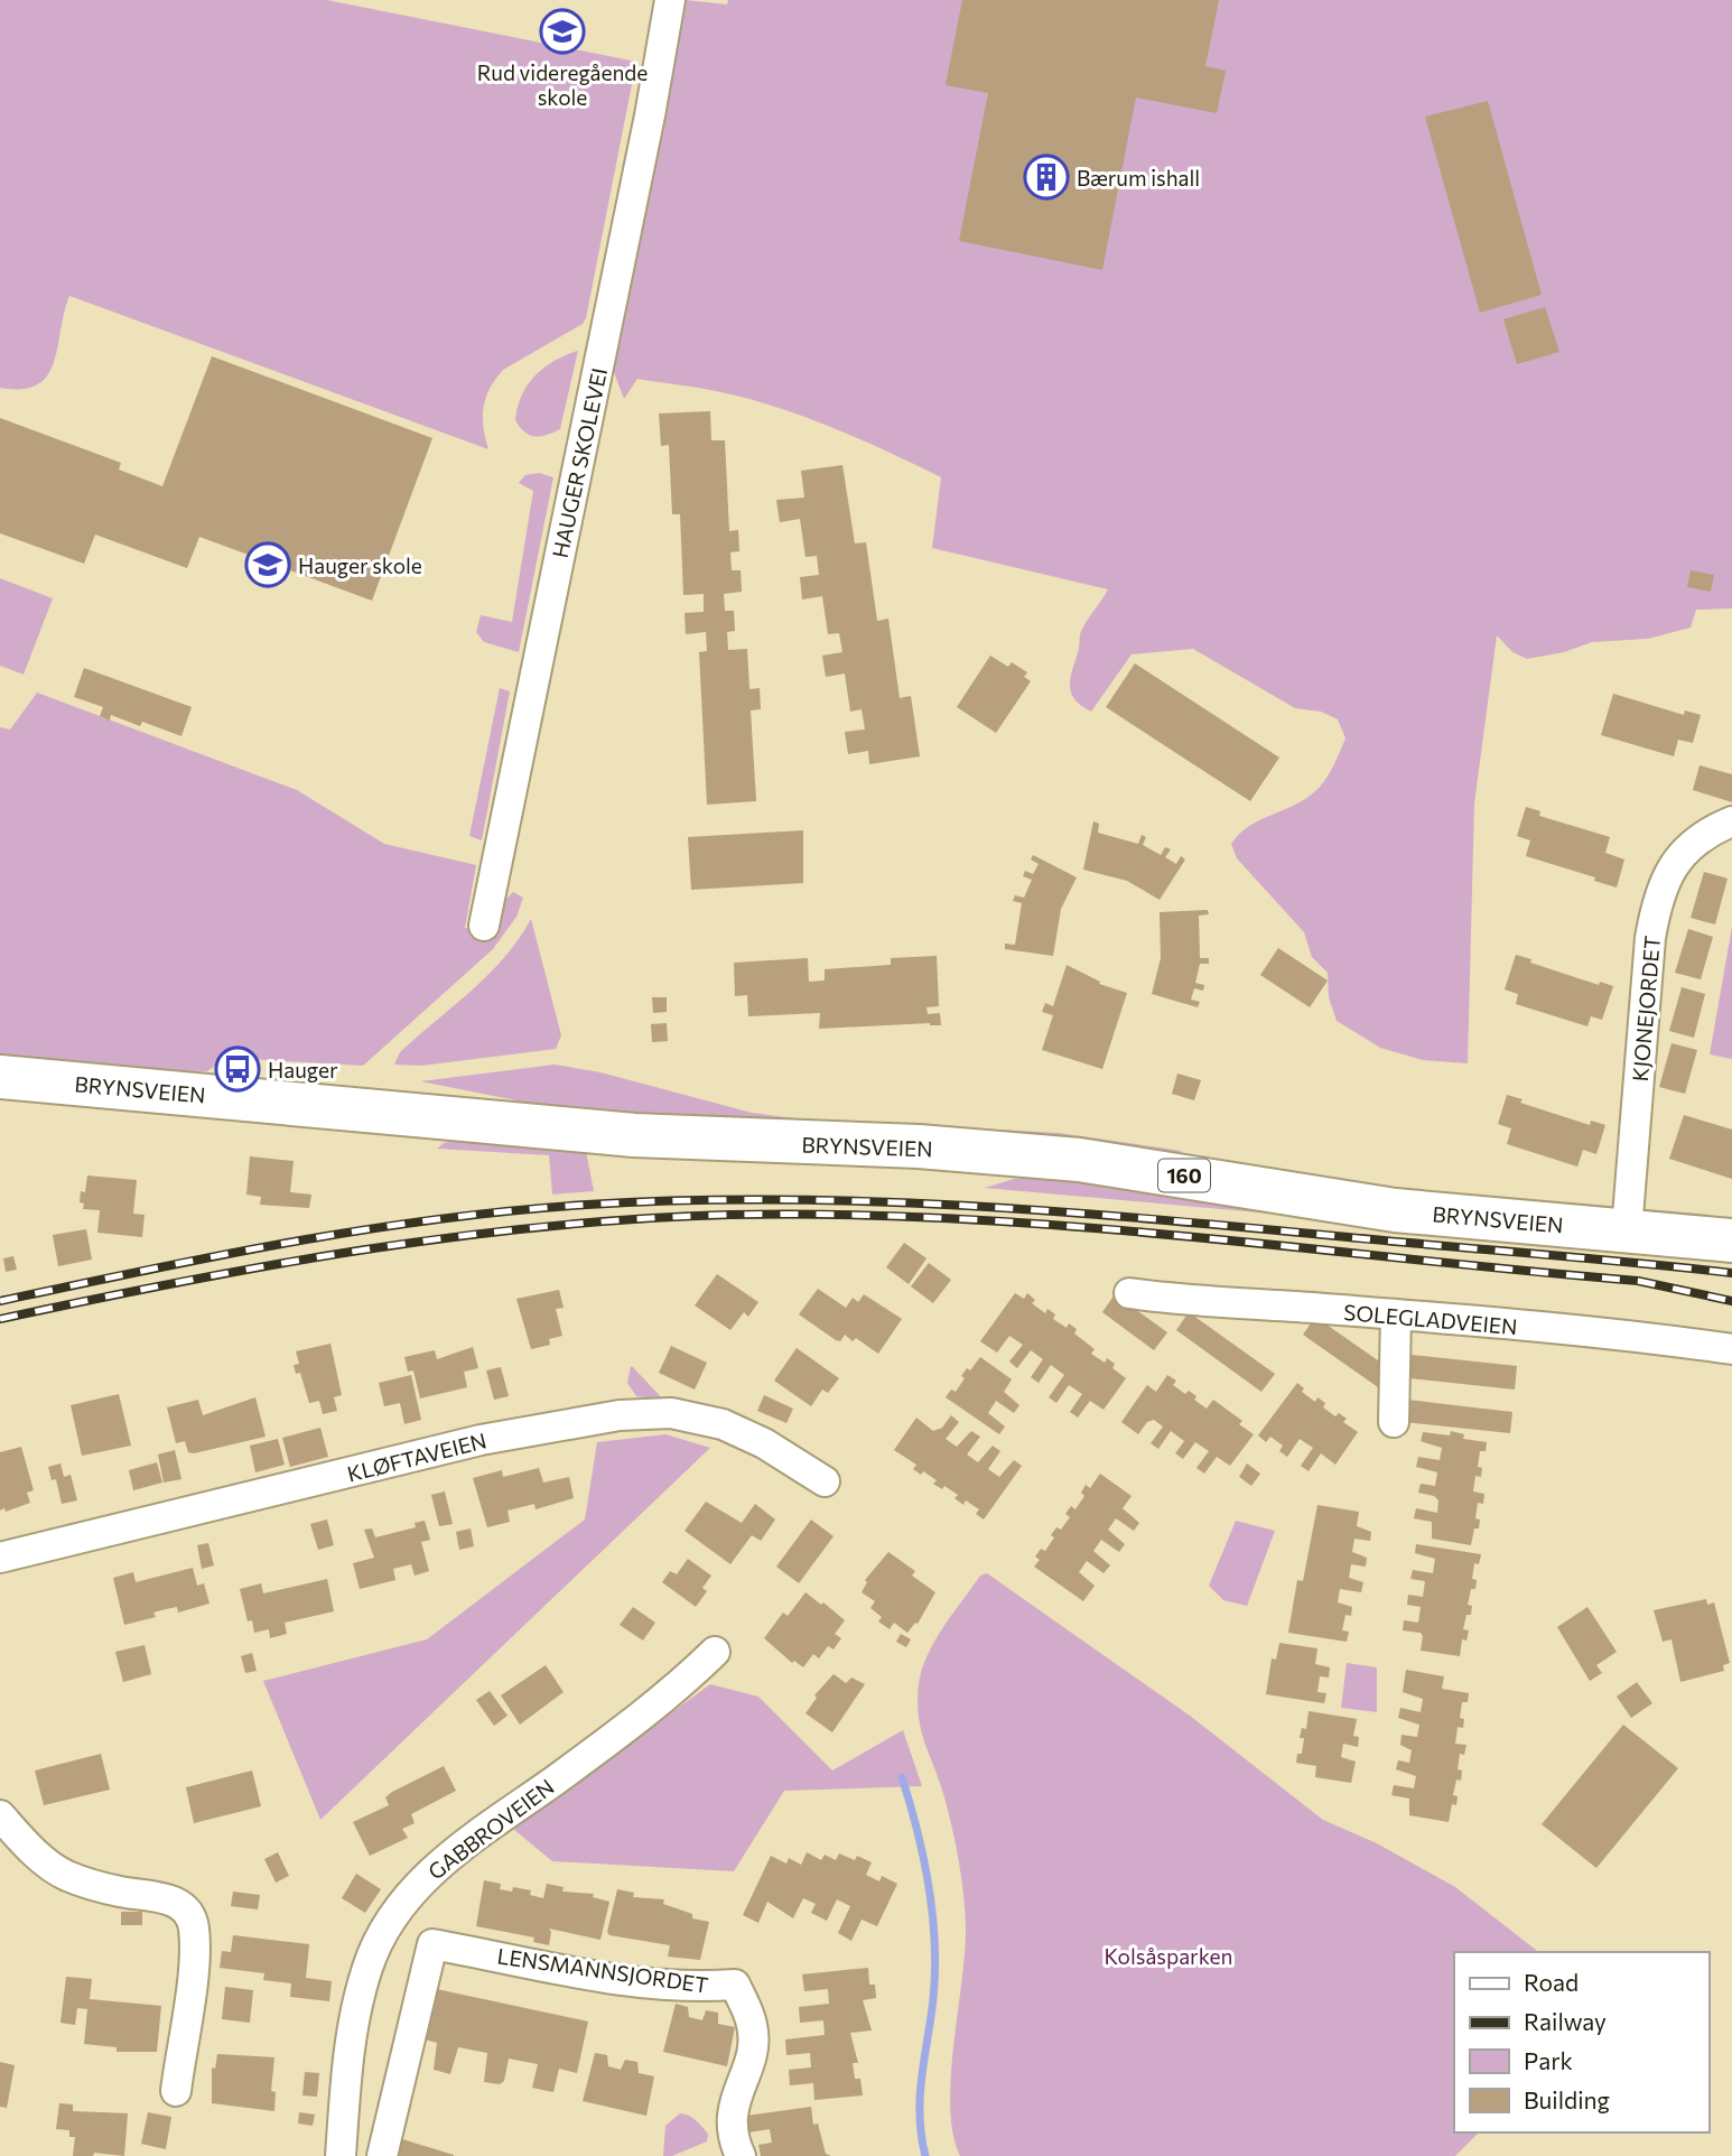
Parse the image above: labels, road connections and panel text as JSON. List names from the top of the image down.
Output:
{
  "streets": {
    "main road": ["BRYNSVEIEN", "160"],
    "street": [
      "HAUGER SKOLEVEI",
      "KJONEJORDET",
      "SOLEGLADVEIEN",
      "KLØFTAVEIEN",
      "GABBROVEIEN",
      "LENSMANNSJORDET"
    ]
  },
  "crossings": [
    ["KJONEJORDET", "BRYNSVEIEN"],
    ["GABBROVEIEN", "LENSMANNSJORDET"]
  ],
  "parks": ["Kolsåsparken"],
  "places": {
    "school or university": ["Rud videregående skole", "Hauger skole"],
    "building": ["Bærum ishall"],
    "bus stop": ["Hauger"]
  },
  "legend": [
    "Road",
    "Railway",
    "Park",
    "Building"
  ]
}
